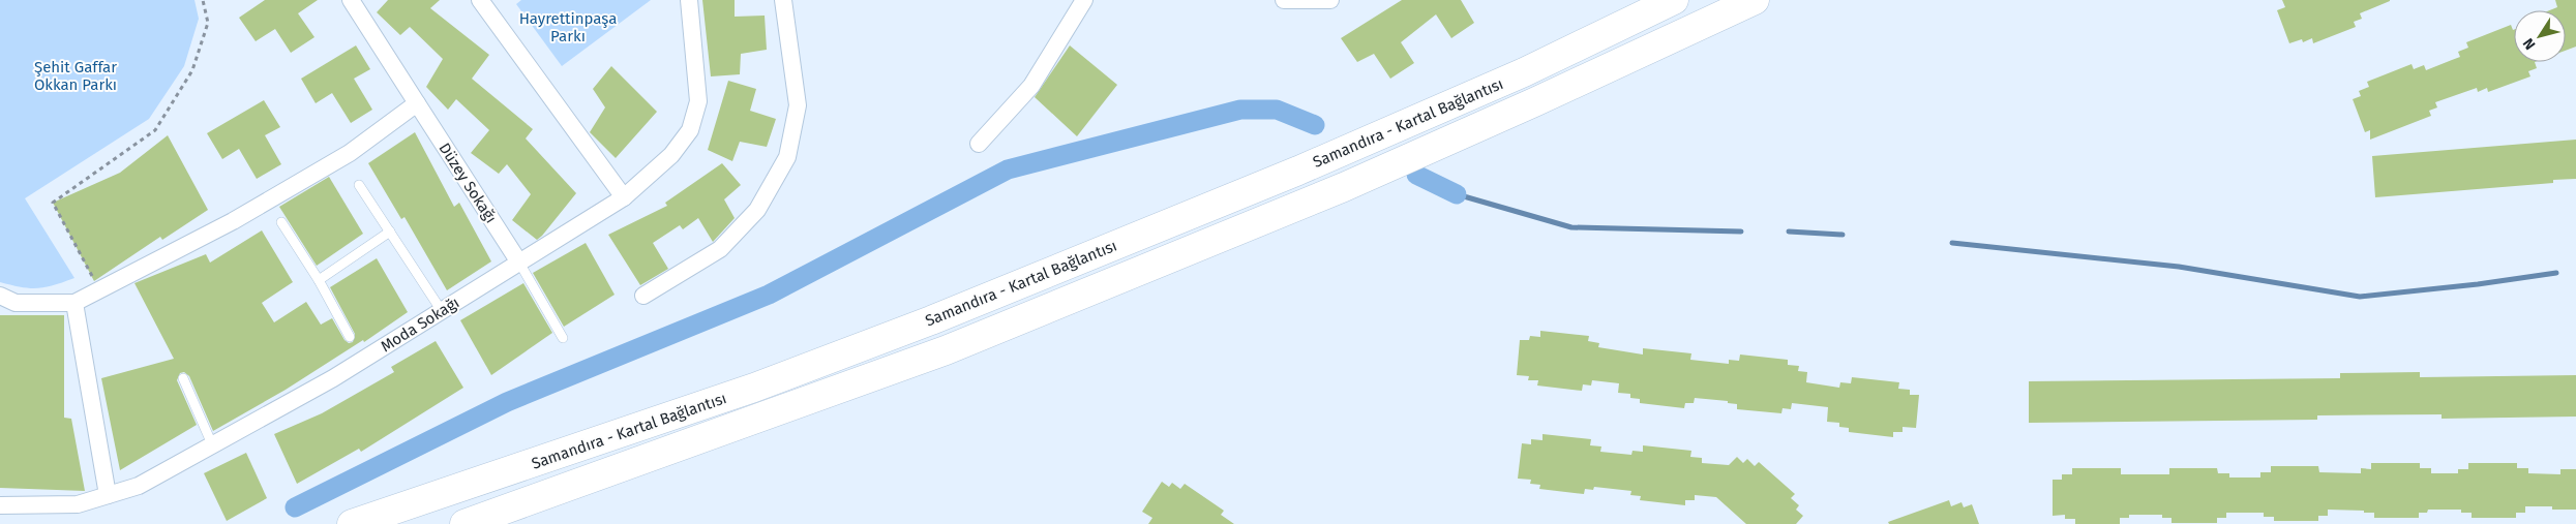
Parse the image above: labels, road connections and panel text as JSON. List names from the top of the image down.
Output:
{
  "streets": {
    "highway": ["Samandıra - Kartal Bağlantısı"],
    "street": ["Düzey Sokağı", "Moda Sokağı"]
  },
  "crossings": [
    ["Düzey Sokağı", "Moda Sokağı"]
  ],
  "parks": ["Hayrettinpaşa Parkı", "Şehit Gaffar Okkan Parkı"],
  "north": "bottom left"
}
